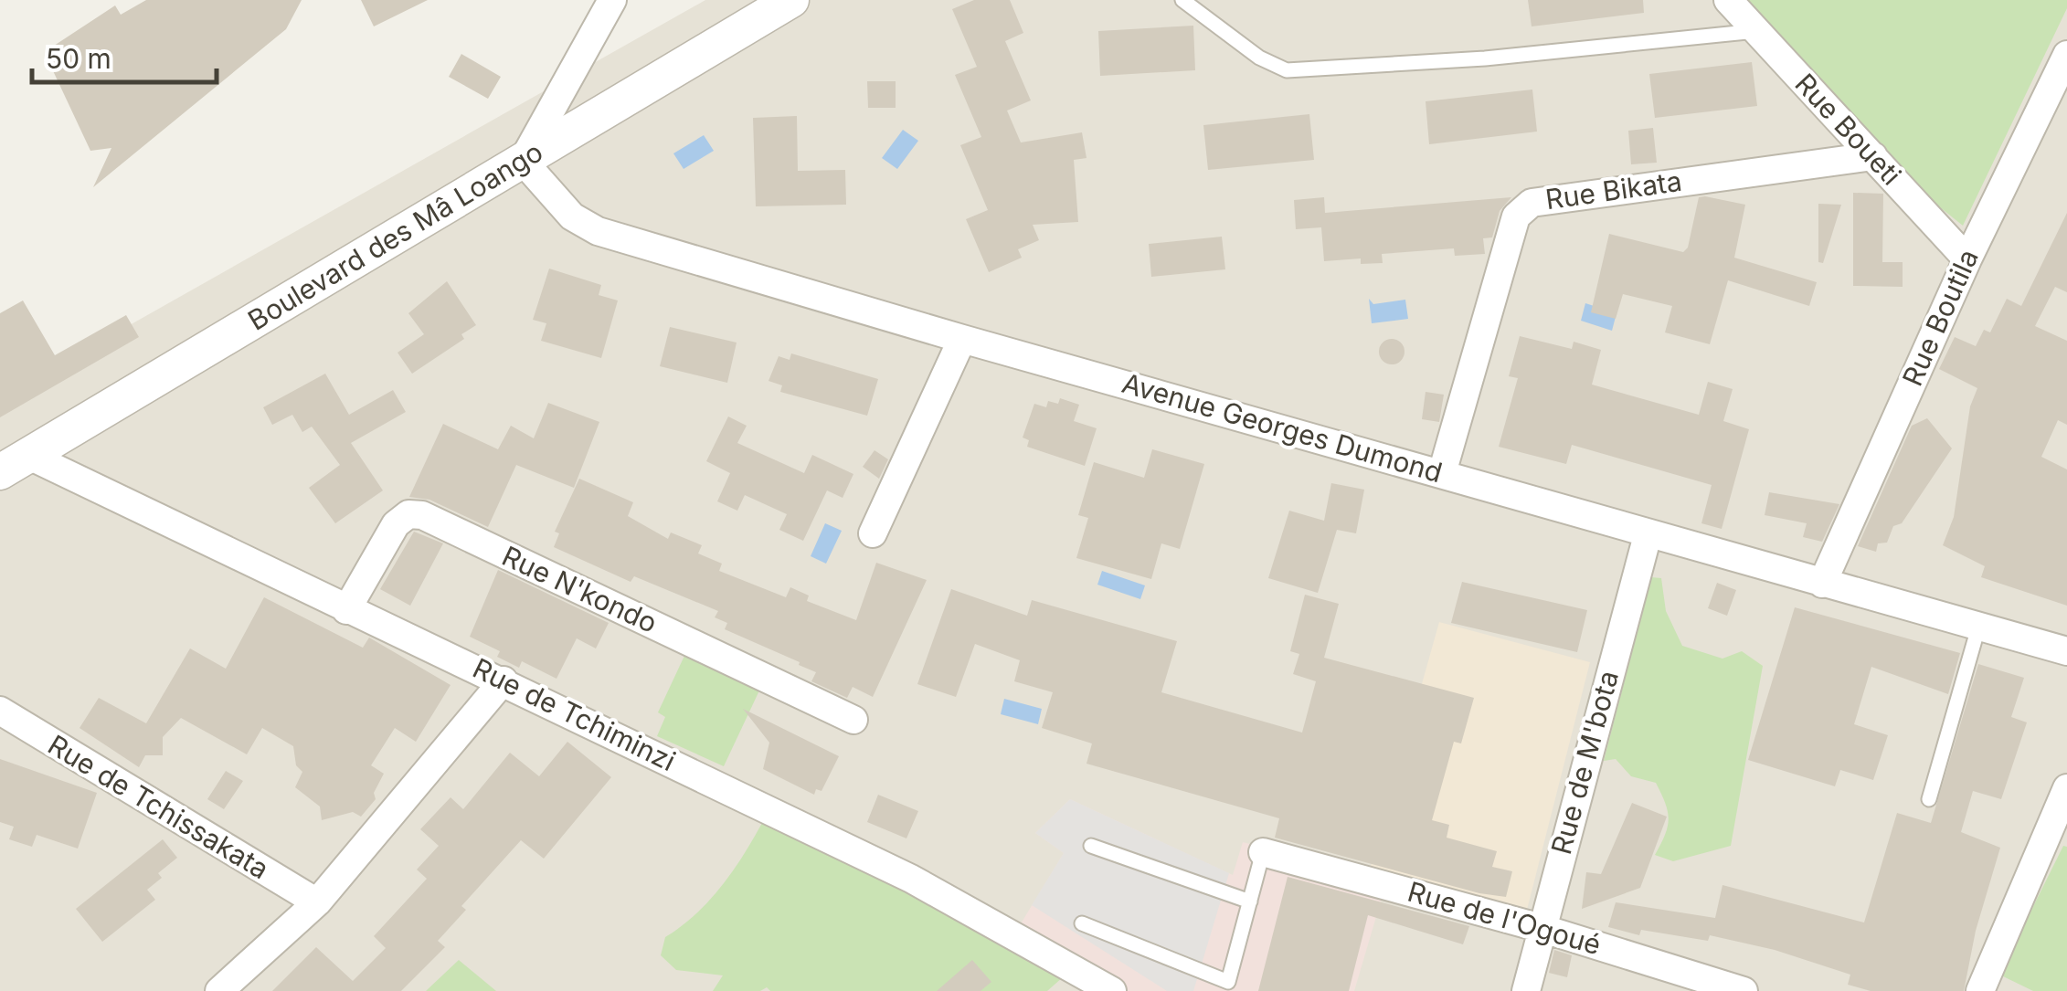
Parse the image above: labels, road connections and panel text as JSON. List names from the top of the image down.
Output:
{
  "streets": {
    "street": [
      "Rue Boueti",
      "Rue Bikata",
      "Boulevard des Mâ Loango",
      "Rue Boutila",
      "Avenue Georges Dumond",
      "Rue N'kondo",
      "Rue de Tchiminzi",
      "Rue de M'bota",
      "Rue de Tchissakata",
      "Rue de l'Ogoué"
    ]
  },
  "crossings": [
    ["Rue Boueti", "Rue Bikata"],
    ["Rue Boueti", "Rue Boutila"],
    ["Rue Bikata", "Avenue Georges Dumond"],
    ["Boulevard des Mâ Loango", "Avenue Georges Dumond"],
    ["Boulevard des Mâ Loango", "Rue de Tchiminzi"],
    ["Rue Boutila", "Avenue Georges Dumond"],
    ["Avenue Georges Dumond", "Rue de M'bota"],
    ["Rue N'kondo", "Rue de Tchiminzi"],
    ["Rue de M'bota", "Rue de l'Ogoué"]
  ],
  "scale_bar": "50 m"
}
